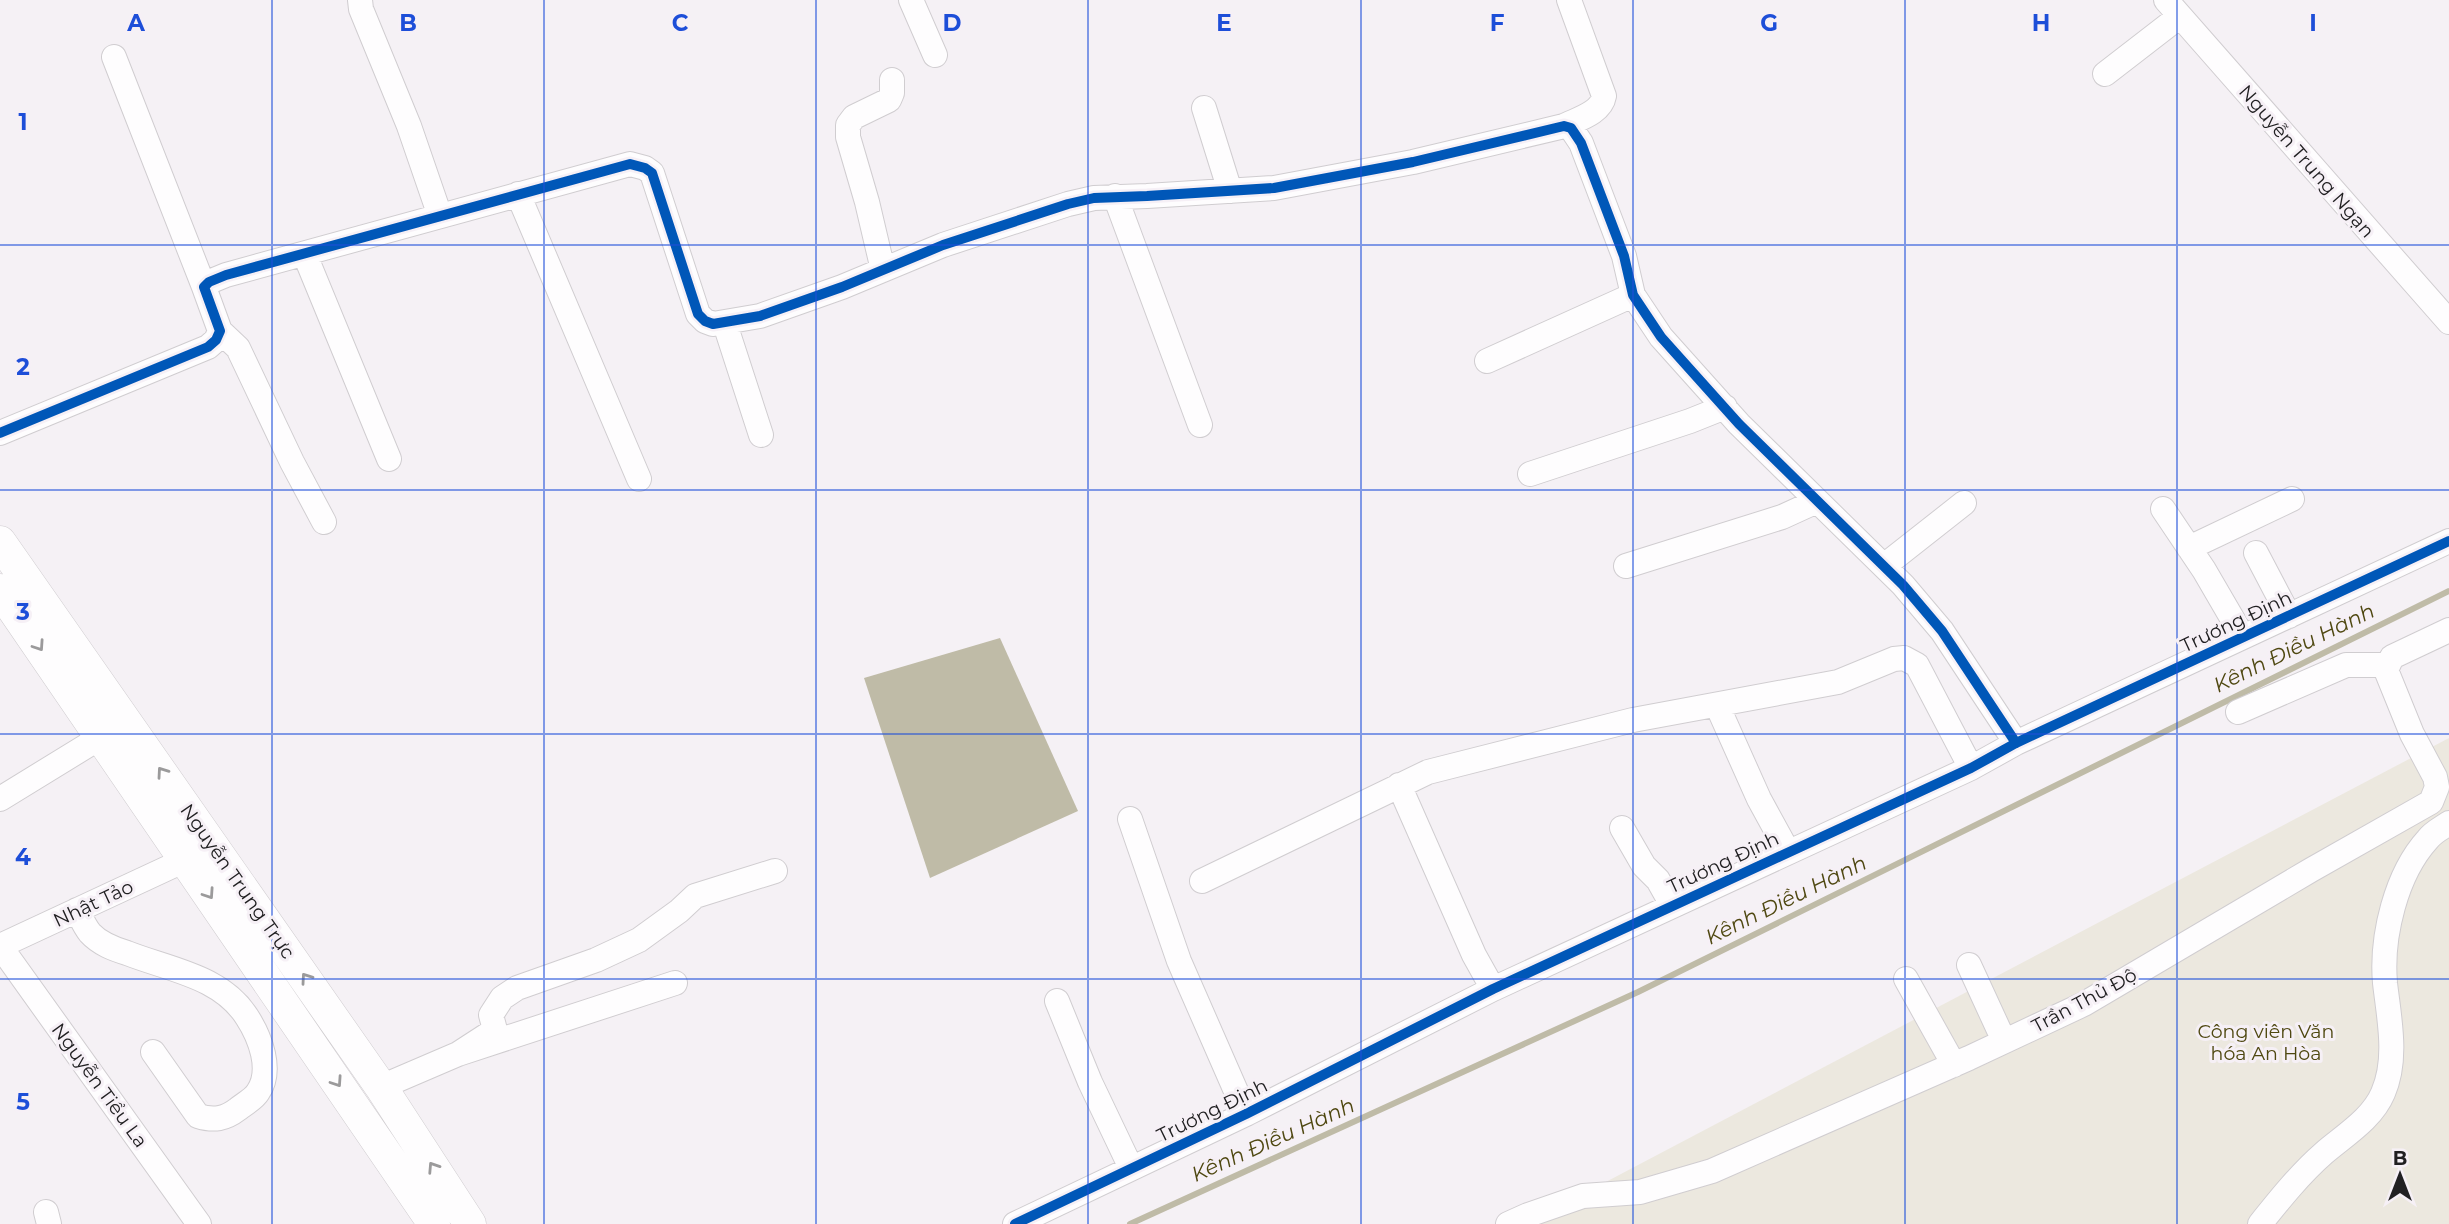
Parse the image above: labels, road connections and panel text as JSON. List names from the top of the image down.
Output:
{
  "streets": {
    "main road": ["Nguyễn Trung Trực"],
    "street": [
      "Nguyễn Trung Ngạn",
      "Trương Định",
      "Nhật Tảo",
      "Trần Thủ Độ",
      "Nguyễn Tiểu La"
    ]
  },
  "crossings": [
    ["Nguyễn Trung Trực", "Nhật Tảo"],
    ["Nhật Tảo", "Nguyễn Tiểu La"]
  ],
  "water": ["Kênh Điều Hành"],
  "parks": ["Công viên Văn hóa An Hòa"],
  "north": "top",
  "grid": {
    "columns": [
      "A",
      "B",
      "C",
      "D",
      "E",
      "F",
      "G",
      "H",
      "I"
    ],
    "rows": [
      "1",
      "2",
      "3",
      "4",
      "5"
    ]
  }
}
